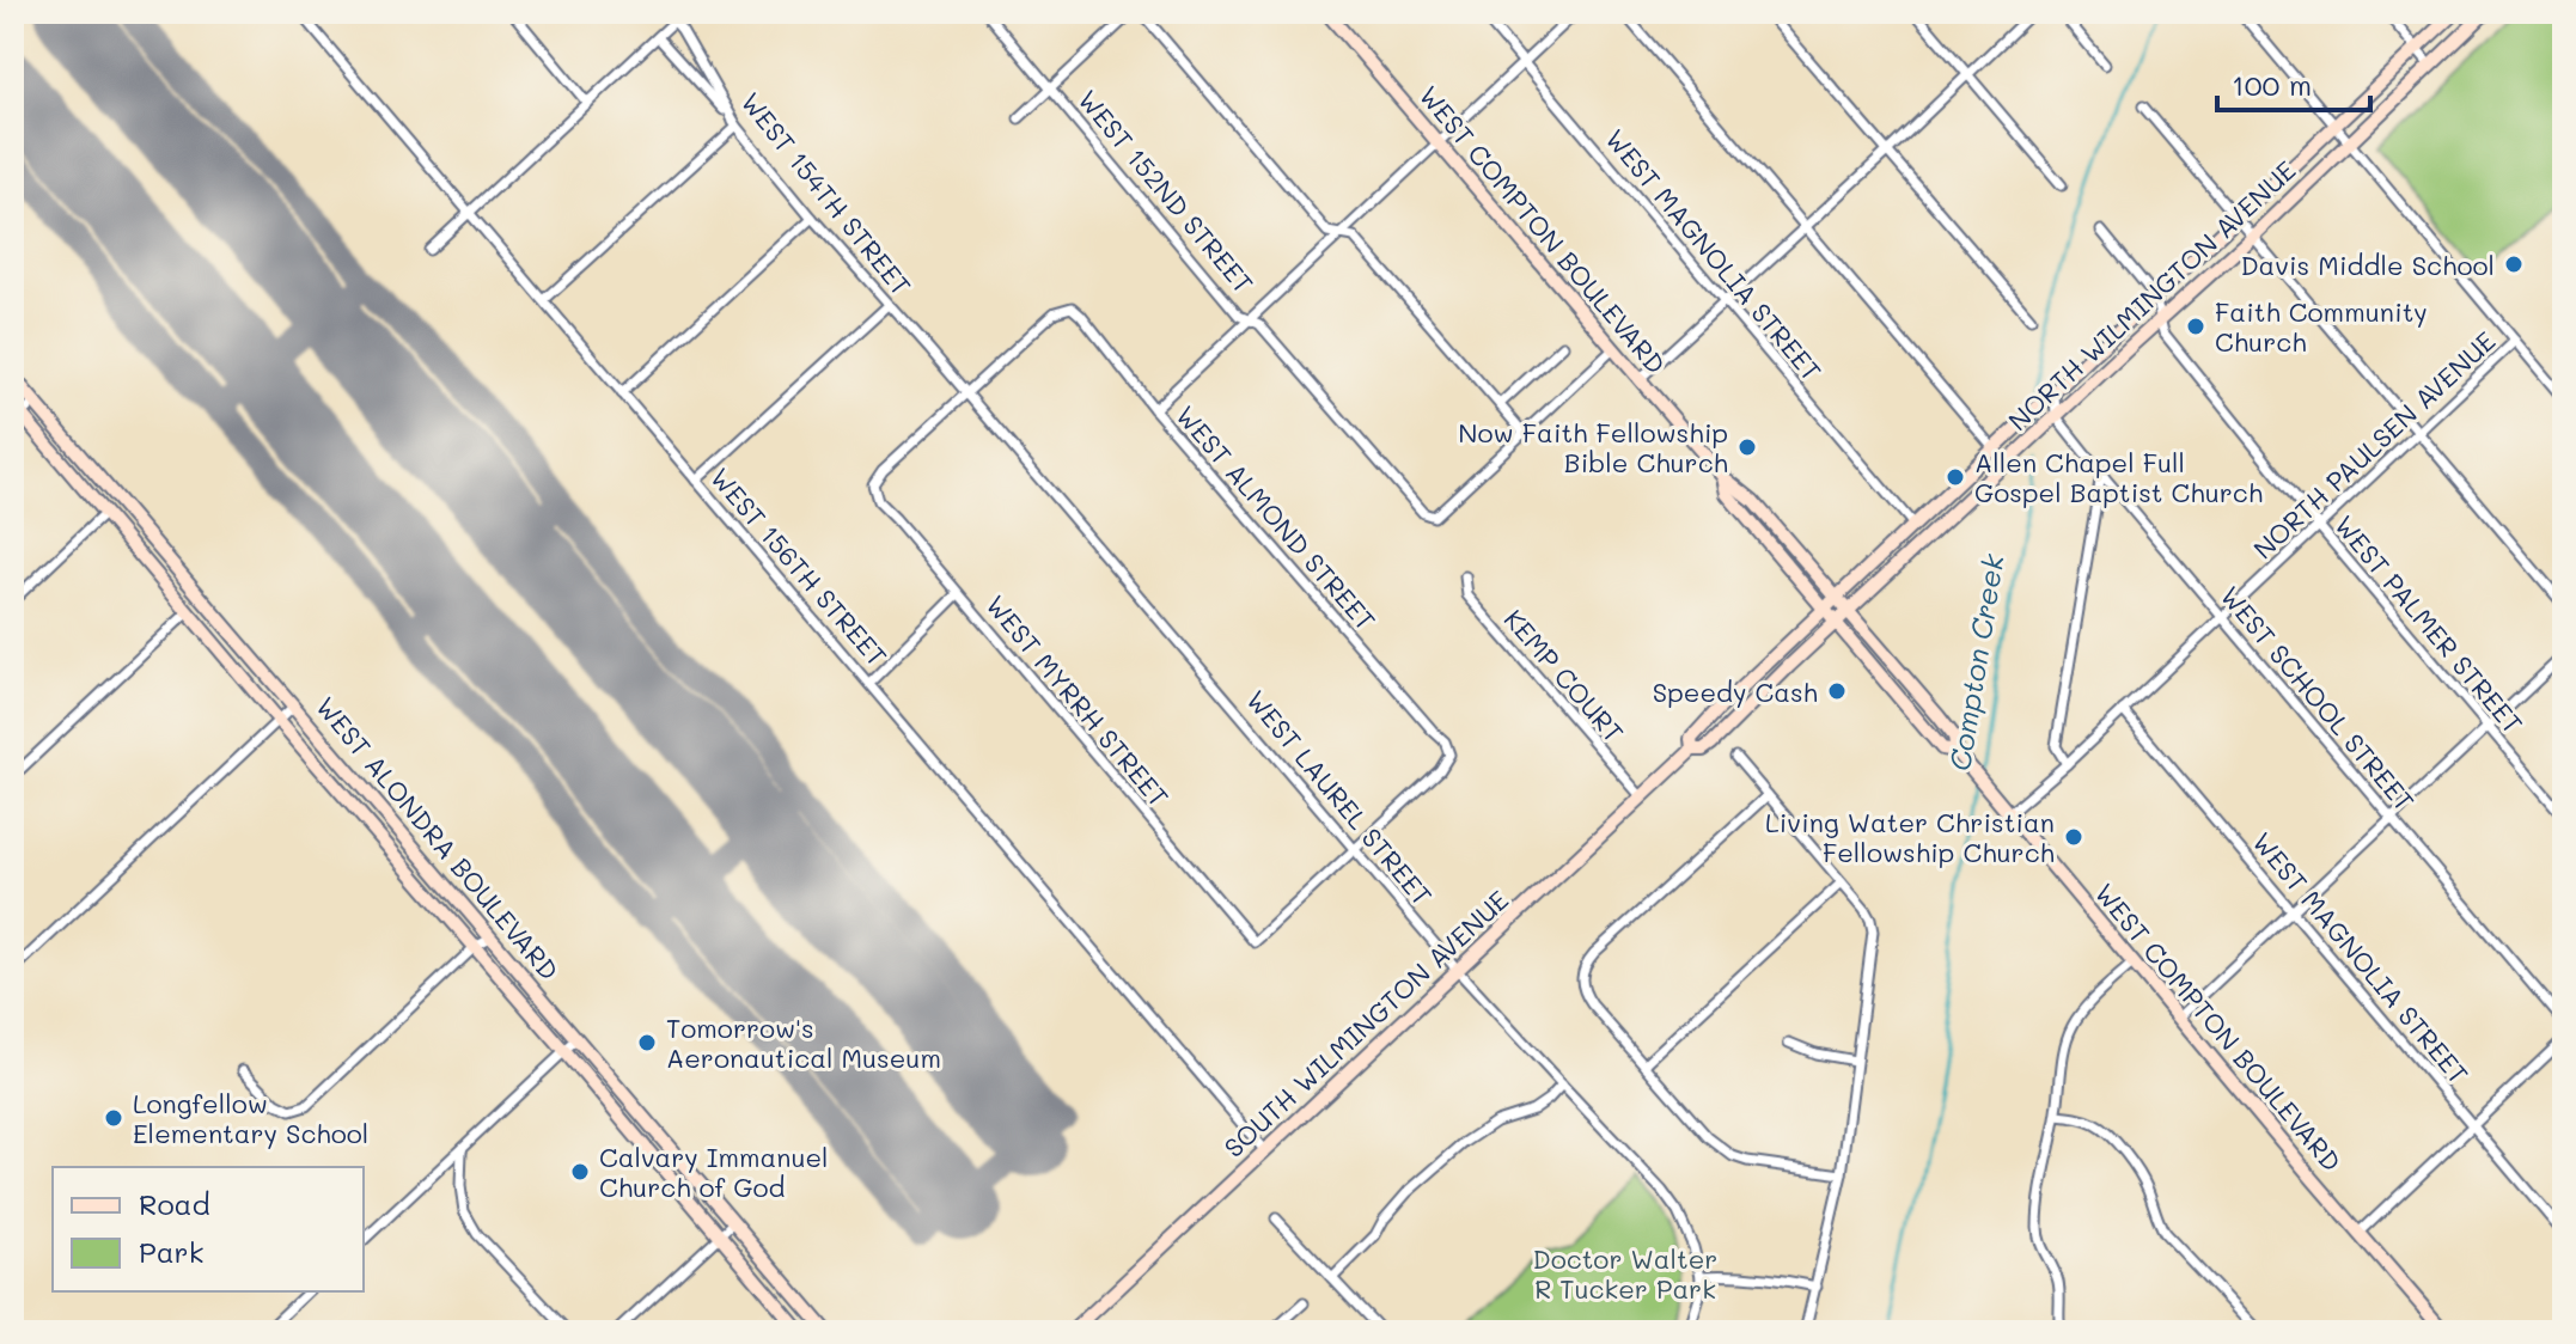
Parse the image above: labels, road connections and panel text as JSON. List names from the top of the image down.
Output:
{
  "streets": {
    "main road": [
      "WEST COMPTON BOULEVARD",
      "NORTH WILMINGTON AVENUE",
      "WEST ALONDRA BOULEVARD",
      "SOUTH WILMINGTON AVENUE"
    ],
    "street": [
      "WEST 152ND STREET",
      "WEST 154TH STREET",
      "WEST MAGNOLIA STREET",
      "NORTH PAULSEN AVENUE",
      "WEST ALMOND STREET",
      "WEST 156TH STREET",
      "WEST PALMER STREET",
      "KEMP COURT",
      "WEST SCHOOL STREET",
      "WEST MYRRH STREET",
      "WEST LAUREL STREET"
    ]
  },
  "crossings": [
    ["WEST 154TH STREET", "WEST ALMOND STREET"],
    ["WEST 154TH STREET", "WEST MYRRH STREET"],
    ["WEST 154TH STREET", "WEST LAUREL STREET"],
    ["WEST COMPTON BOULEVARD", "NORTH WILMINGTON AVENUE"],
    ["WEST COMPTON BOULEVARD", "NORTH PAULSEN AVENUE"],
    ["WEST COMPTON BOULEVARD", "SOUTH WILMINGTON AVENUE"],
    ["WEST MAGNOLIA STREET", "NORTH WILMINGTON AVENUE"],
    ["WEST MAGNOLIA STREET", "NORTH PAULSEN AVENUE"],
    ["NORTH WILMINGTON AVENUE", "WEST PALMER STREET"],
    ["NORTH WILMINGTON AVENUE", "WEST SCHOOL STREET"],
    ["NORTH WILMINGTON AVENUE", "SOUTH WILMINGTON AVENUE"],
    ["NORTH PAULSEN AVENUE", "WEST PALMER STREET"],
    ["NORTH PAULSEN AVENUE", "WEST SCHOOL STREET"],
    ["WEST ALMOND STREET", "WEST MYRRH STREET"],
    ["WEST ALMOND STREET", "WEST LAUREL STREET"],
    ["WEST 156TH STREET", "SOUTH WILMINGTON AVENUE"],
    ["KEMP COURT", "SOUTH WILMINGTON AVENUE"],
    ["WEST MYRRH STREET", "WEST LAUREL STREET"],
    ["WEST LAUREL STREET", "SOUTH WILMINGTON AVENUE"]
  ],
  "water": ["Compton Creek"],
  "parks": ["Doctor Walter R Tucker Park"],
  "places": [
    "Davis Middle School",
    "Faith Community Church",
    "Now Faith Fellowship Bible Church",
    "Allen Chapel Full Gospel Baptist Church",
    "Speedy Cash",
    "Living Water Christian Fellowship Church",
    "Tomorrow's Aeronautical Museum",
    "Longfellow Elementary School",
    "Calvary Immanuel Church of God"
  ],
  "legend": ["Road", "Park"],
  "scale_bar": "100 m"
}
